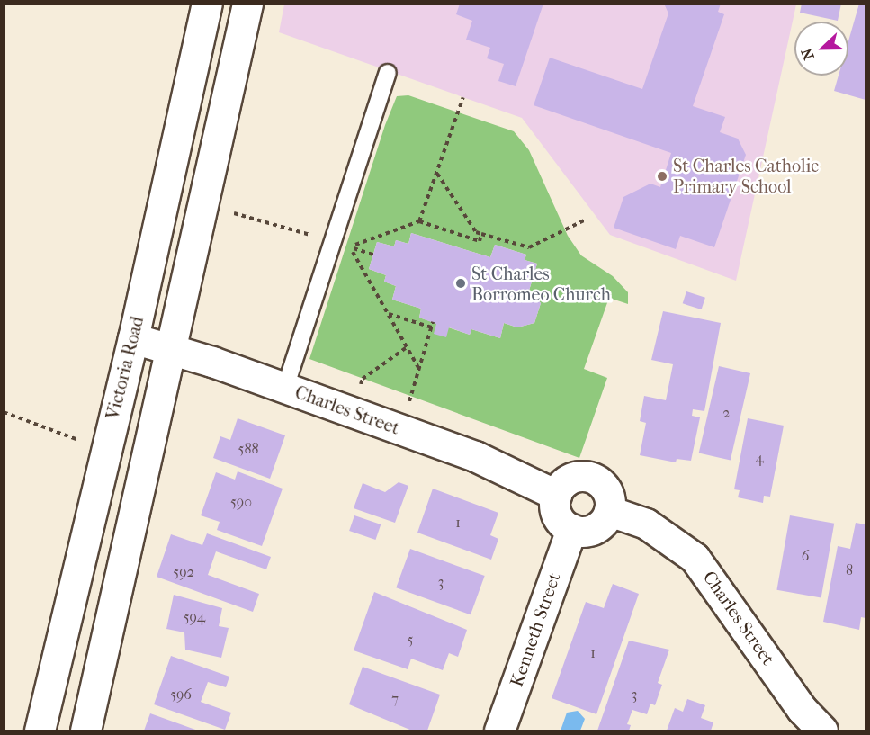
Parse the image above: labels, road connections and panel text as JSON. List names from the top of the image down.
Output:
{
  "streets": {
    "main road": ["Victoria Road", "Charles Street", "Kenneth Street"]
  },
  "crossings": [
    ["Victoria Road", "Charles Street"],
    ["Charles Street", "Kenneth Street"]
  ],
  "places": ["St Charles Catholic Primary School", "St Charles Borromeo Church"],
  "house_numbers": [
    "2",
    "588",
    "4",
    "590",
    "1",
    "6",
    "8",
    "592",
    "3",
    "594",
    "5",
    "1",
    "596",
    "3",
    "7"
  ],
  "north": "left"
}
